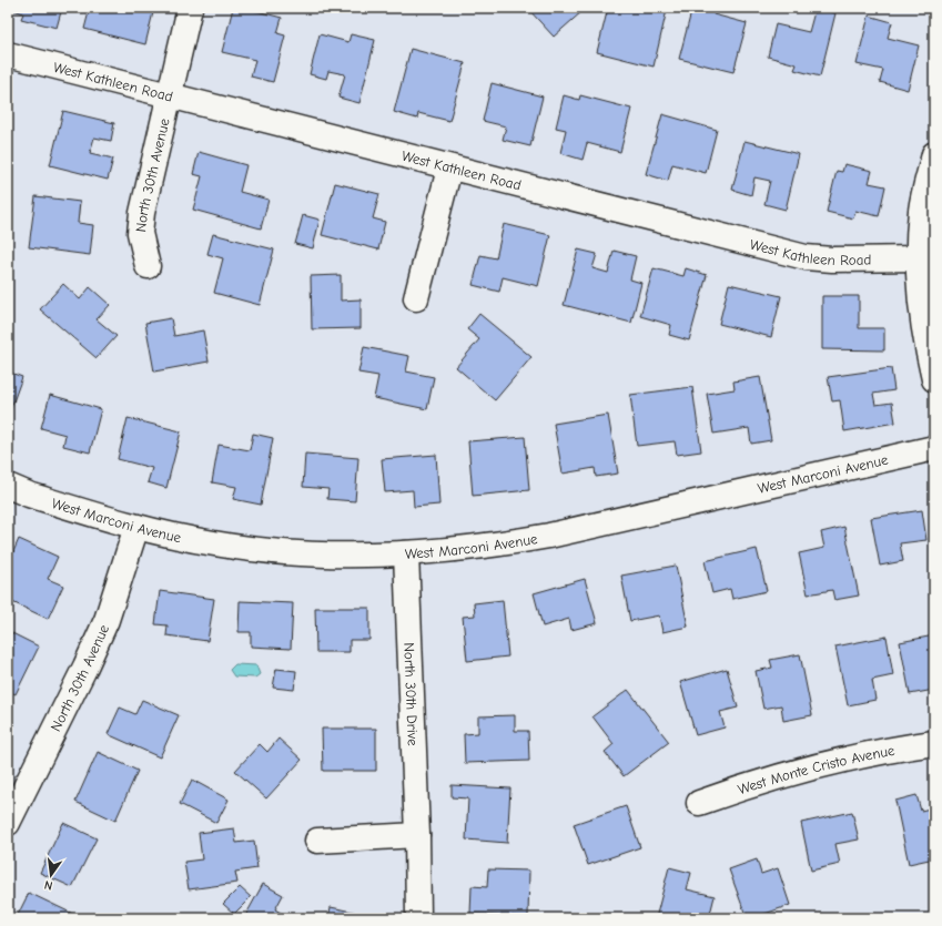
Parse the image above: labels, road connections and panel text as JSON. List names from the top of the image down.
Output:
{
  "streets": {
    "street": [
      "West Kathleen Road",
      "North 30th Avenue",
      "West Marconi Avenue",
      "North 30th Drive",
      "West Monte Cristo Avenue"
    ]
  },
  "crossings": [
    ["West Kathleen Road", "North 30th Avenue"],
    ["North 30th Avenue", "West Marconi Avenue"],
    ["West Marconi Avenue", "North 30th Drive"]
  ],
  "north": "bottom"
}
